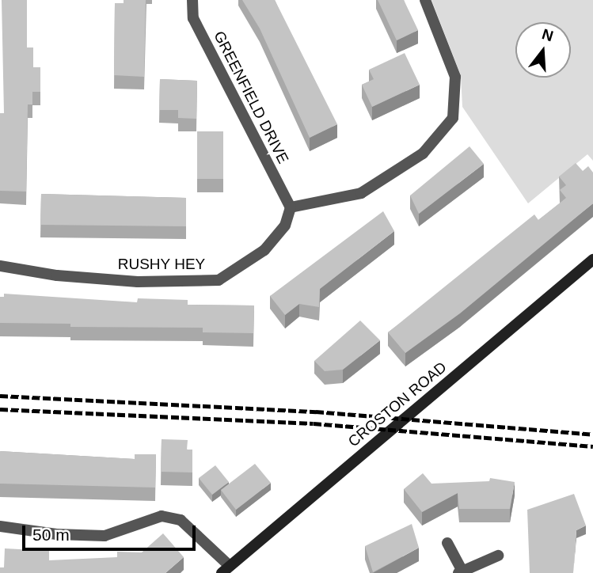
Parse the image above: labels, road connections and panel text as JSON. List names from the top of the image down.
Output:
{
  "streets": {
    "street": ["GREENFIELD DRIVE", "RUSHY HEY", "CROSTON ROAD"]
  },
  "crossings": [
    ["GREENFIELD DRIVE", "RUSHY HEY"]
  ],
  "scale_bar": "50 m",
  "north": "top"
}
